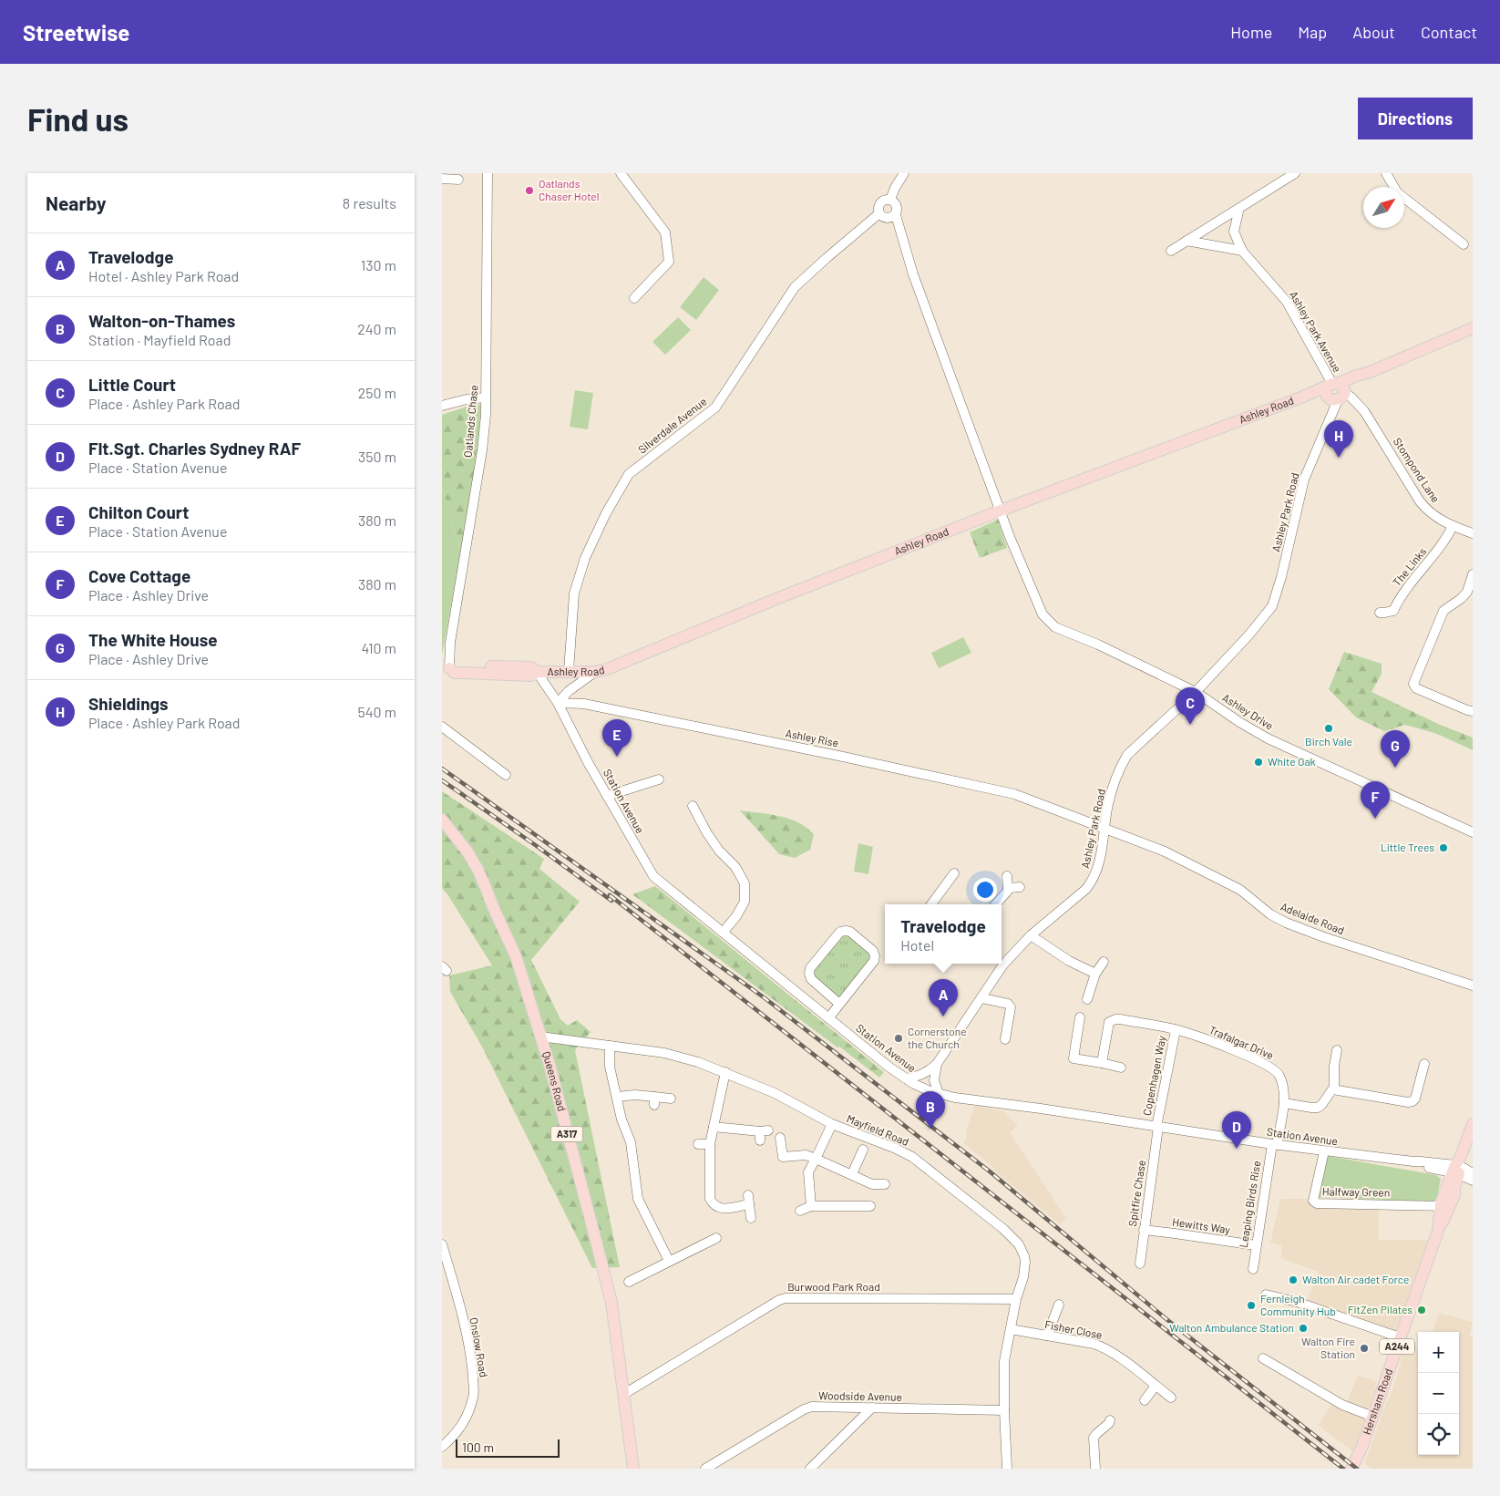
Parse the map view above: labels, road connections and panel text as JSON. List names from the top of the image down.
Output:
{
  "streets": {
    "main road": [
      "Ashley Road",
      "Queens Road",
      "A317",
      "A244",
      "Hersham Road"
    ],
    "street": [
      "Ashley Park Avenue",
      "Oatlands Chase",
      "Silverdale Avenue",
      "Stompond Lane",
      "Ashley Park Road",
      "The Links",
      "Ashley Drive",
      "Ashley Rise",
      "Station Avenue",
      "Adelaide Road",
      "Trafalgar Drive",
      "Copenhagen Way",
      "Mayfield Road",
      "Halfway Green",
      "Spitfire Chase",
      "Leaping Birds Rise",
      "Hewitts Way",
      "Burwood Park Road",
      "Fisher Close",
      "Onslow Road",
      "Woodside Avenue"
    ]
  },
  "crossings": [
    ["Ashley Park Avenue", "Ashley Road"],
    ["Ashley Park Avenue", "Stompond Lane"],
    ["Ashley Park Avenue", "Ashley Park Road"],
    ["Ashley Road", "Oatlands Chase"],
    ["Ashley Road", "Silverdale Avenue"],
    ["Ashley Road", "Stompond Lane"],
    ["Ashley Road", "Ashley Park Road"],
    ["Ashley Road", "Ashley Drive"],
    ["Ashley Road", "Station Avenue"],
    ["Stompond Lane", "Ashley Park Road"],
    ["Stompond Lane", "The Links"],
    ["Ashley Park Road", "Ashley Drive"],
    ["Ashley Park Road", "Ashley Rise"],
    ["Ashley Park Road", "Station Avenue"],
    ["Ashley Park Road", "Adelaide Road"],
    ["Ashley Rise", "Station Avenue"],
    ["Ashley Rise", "Adelaide Road"],
    ["Station Avenue", "Trafalgar Drive"],
    ["Station Avenue", "Copenhagen Way"],
    ["Station Avenue", "Halfway Green"],
    ["Station Avenue", "Spitfire Chase"],
    ["Station Avenue", "Leaping Birds Rise"],
    ["Station Avenue", "Hersham Road"],
    ["Trafalgar Drive", "Copenhagen Way"],
    ["Trafalgar Drive", "Leaping Birds Rise"],
    ["Copenhagen Way", "Spitfire Chase"],
    ["Queens Road", "Mayfield Road"],
    ["Queens Road", "Burwood Park Road"],
    ["Mayfield Road", "Burwood Park Road"],
    ["Mayfield Road", "Fisher Close"],
    ["Mayfield Road", "Woodside Avenue"],
    ["Halfway Green", "Hersham Road"],
    ["Spitfire Chase", "Hewitts Way"],
    ["Leaping Birds Rise", "Hewitts Way"]
  ],
  "places": [
    "Oatlands Chaser Hotel",
    "Birch Vale",
    "White Oak",
    "Little Trees",
    "Cornerstone the Church",
    "Walton Air cadet Force",
    "Fernleigh Community Hub",
    "FitZen Pilates",
    "Walton Ambulance Station",
    "Walton Fire Station"
  ],
  "scale_bar": "100 m",
  "north": "top right",
  "page": {
    "header": "Streetwise",
    "nav": [
      "Home",
      "Map",
      "About",
      "Contact"
    ],
    "buttons": "Directions",
    "title": "Find us",
    "heading": ["Nearby", "8 results"],
    "list": [
      {
        "mark": "A",
        "name": "Travelodge",
        "note": "Hotel · Ashley Park Road",
        "value": "130 m"
      },
      {
        "mark": "B",
        "name": "Walton-on-Thames",
        "note": "Station · Mayfield Road",
        "value": "240 m"
      },
      {
        "mark": "C",
        "name": "Little Court",
        "note": "Place · Ashley Park Road",
        "value": "250 m"
      },
      {
        "mark": "D",
        "name": "Flt.Sgt. Charles Sydney RAF",
        "note": "Place · Station Avenue",
        "value": "350 m"
      },
      {
        "mark": "E",
        "name": "Chilton Court",
        "note": "Place · Station Avenue",
        "value": "380 m"
      },
      {
        "mark": "F",
        "name": "Cove Cottage",
        "note": "Place · Ashley Drive",
        "value": "380 m"
      },
      {
        "mark": "G",
        "name": "The White House",
        "note": "Place · Ashley Drive",
        "value": "410 m"
      },
      {
        "mark": "H",
        "name": "Shieldings",
        "note": "Place · Ashley Park Road",
        "value": "540 m"
      }
    ],
    "pins": [
      "H",
      "C",
      "E",
      "G",
      "F",
      "A",
      "B",
      "D"
    ],
    "popup": ["Travelodge", "Hotel"],
    "map_buttons": ["+", "−"],
    "scale": "100 m"
  }
}
